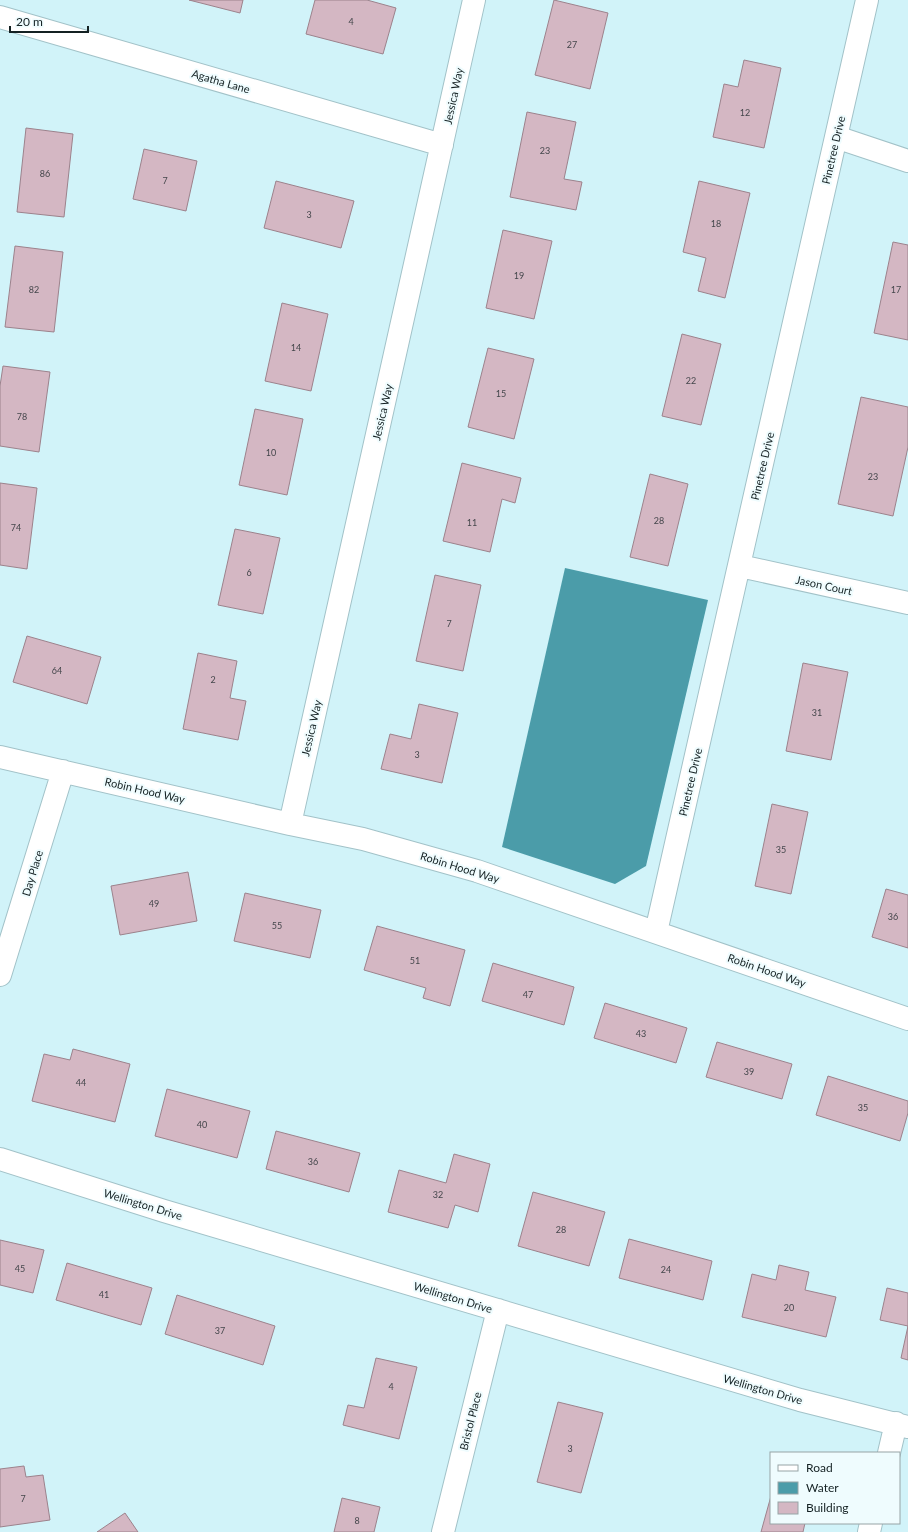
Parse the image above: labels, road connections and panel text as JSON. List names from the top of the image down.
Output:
{
  "streets": {
    "street": [
      "Agatha Lane",
      "Jessica Way",
      "Pinetree Drive",
      "Jason Court",
      "Robin Hood Way",
      "Day Place",
      "Wellington Drive",
      "Bristol Place"
    ]
  },
  "crossings": [
    ["Agatha Lane", "Jessica Way"],
    ["Jessica Way", "Robin Hood Way"],
    ["Pinetree Drive", "Jason Court"],
    ["Pinetree Drive", "Robin Hood Way"],
    ["Robin Hood Way", "Day Place"],
    ["Wellington Drive", "Bristol Place"]
  ],
  "house_numbers": [
    "4",
    "27",
    "12",
    "23",
    "86",
    "7",
    "3",
    "18",
    "19",
    "82",
    "17",
    "14",
    "22",
    "15",
    "78",
    "10",
    "23",
    "28",
    "11",
    "74",
    "6",
    "7",
    "64",
    "2",
    "31",
    "3",
    "35",
    "49",
    "36",
    "55",
    "51",
    "47",
    "43",
    "39",
    "44",
    "35",
    "40",
    "36",
    "32",
    "28",
    "45",
    "24",
    "41",
    "20",
    "37",
    "4",
    "3",
    "7",
    "8"
  ],
  "legend": ["Road", "Water", "Building"],
  "scale_bar": "20 m"
}
